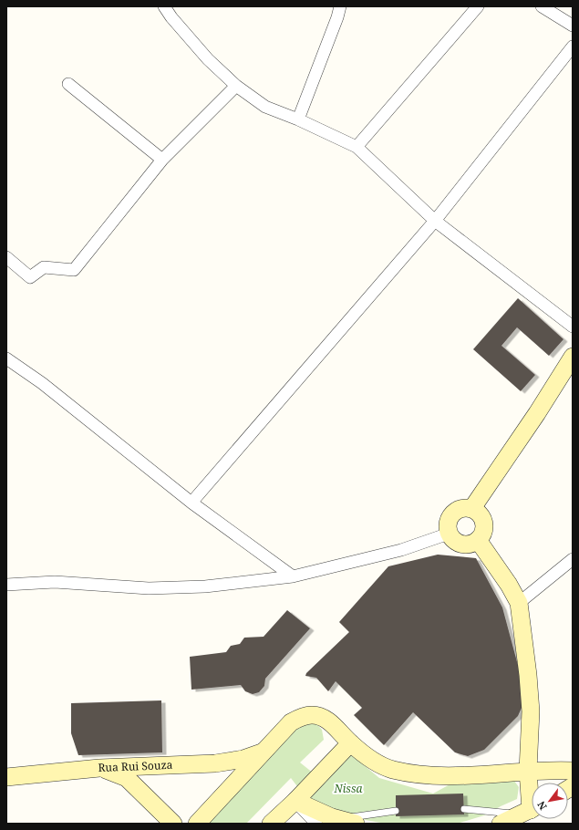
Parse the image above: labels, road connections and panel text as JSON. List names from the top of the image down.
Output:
{
  "streets": {
    "main road": ["Rua Rui Souza"]
  },
  "parks": ["Nissa"],
  "north": "bottom left"
}
